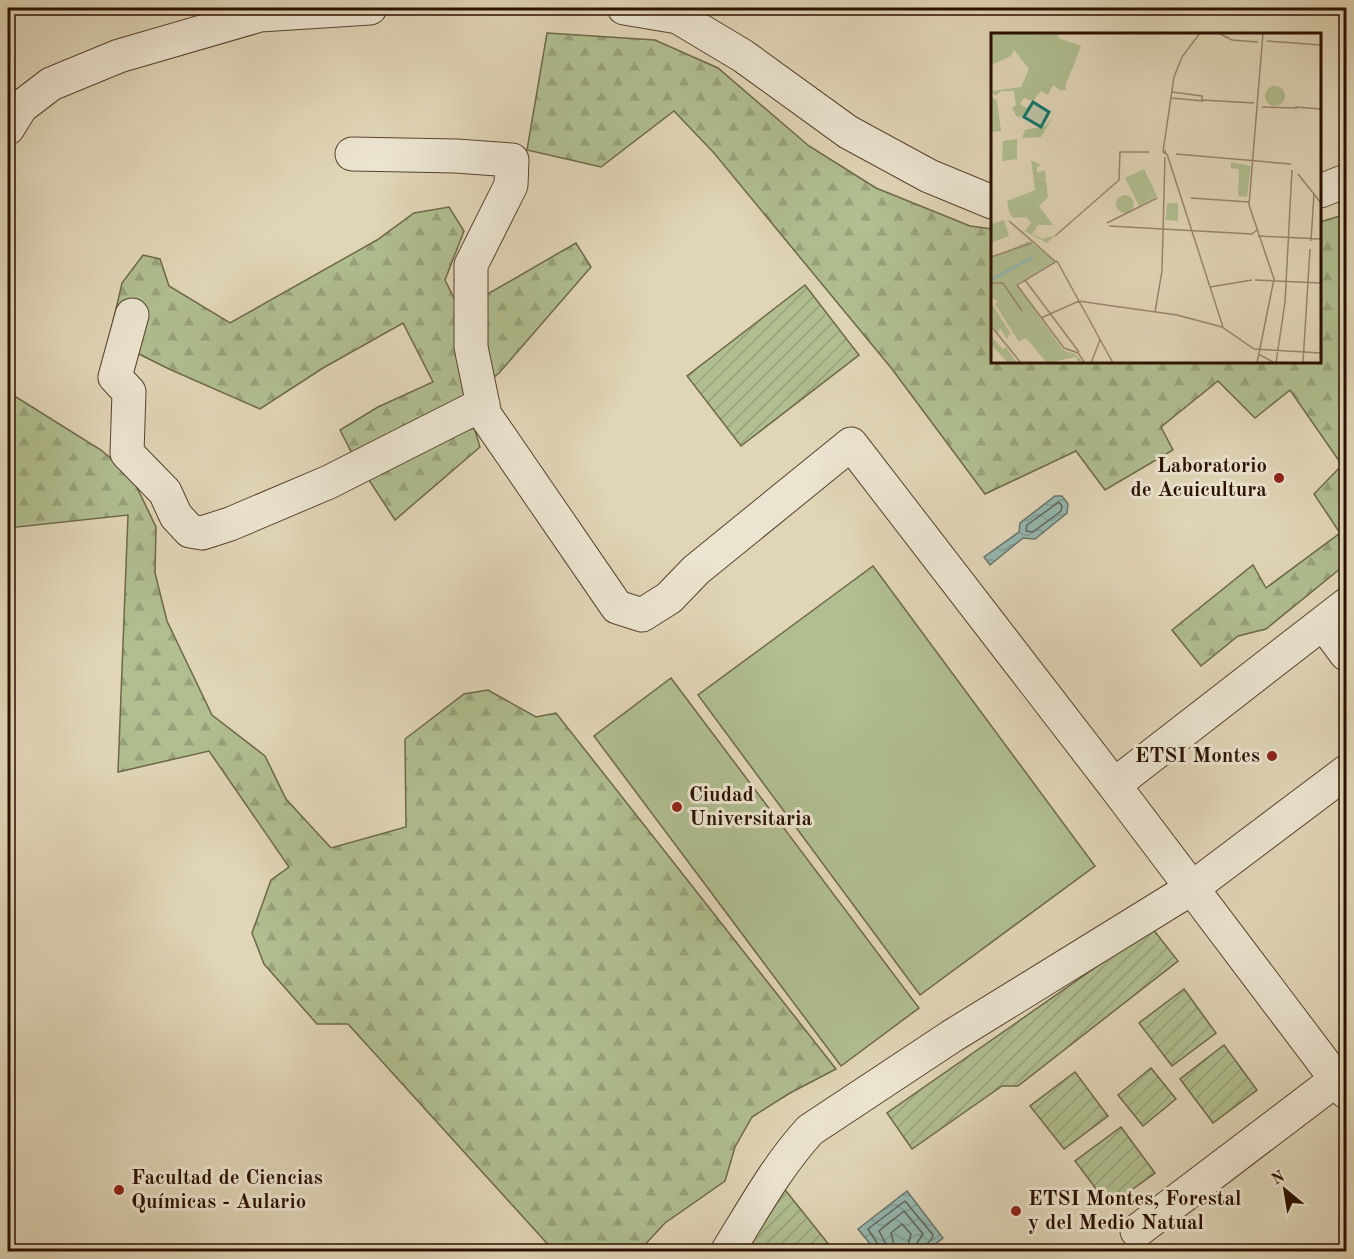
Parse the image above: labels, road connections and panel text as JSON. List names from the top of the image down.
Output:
{
  "places": [
    "Laboratorio de Acuicultura",
    "ETSI Montes",
    "Ciudad Universitaria",
    "Facultad de Ciencias Químicas - Aulario",
    "ETSI Montes, Forestal y del Medio Natual"
  ],
  "north": "top left"
}
